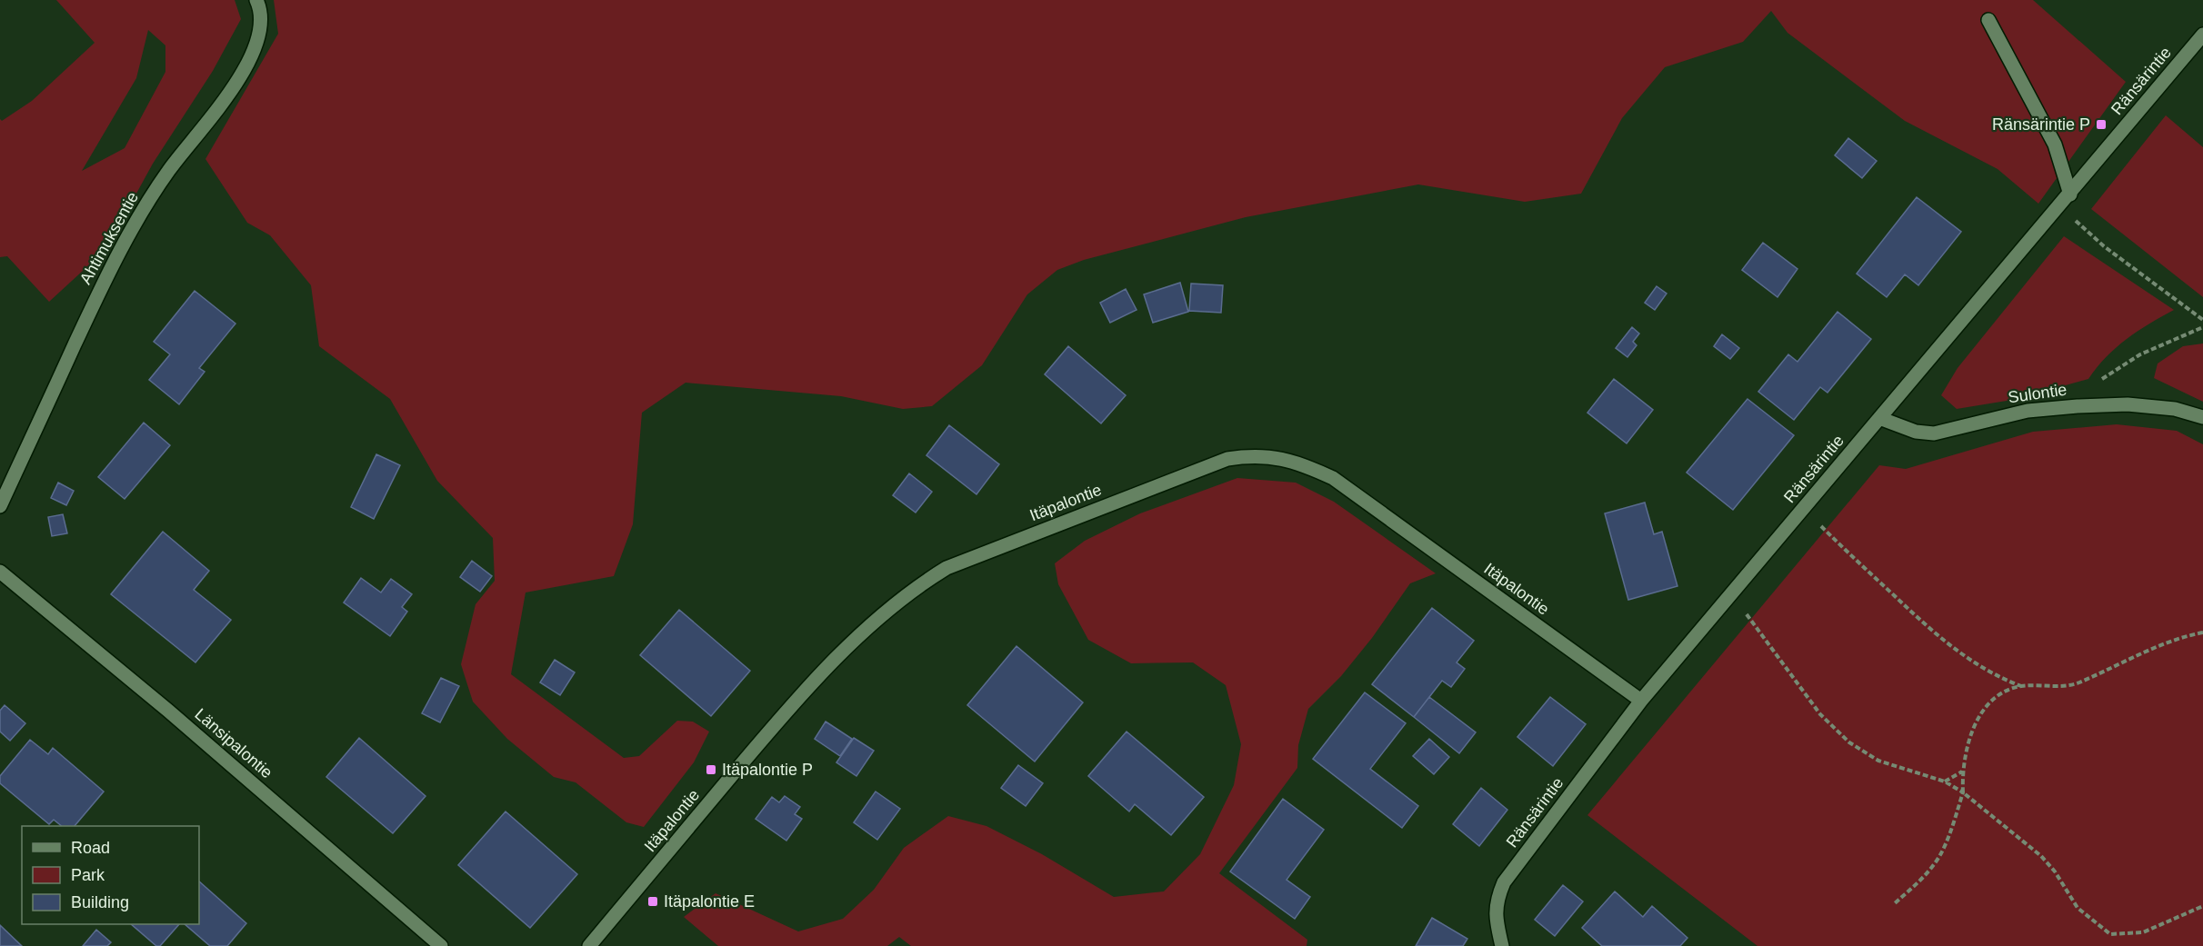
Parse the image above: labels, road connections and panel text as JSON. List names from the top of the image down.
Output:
{
  "streets": {
    "street": [
      "Ränsärintie",
      "Ahtimuksentie",
      "Sulontie",
      "Itäpalontie",
      "Länsipalontie"
    ]
  },
  "crossings": [
    ["Ränsärintie", "Sulontie"],
    ["Ränsärintie", "Itäpalontie"]
  ],
  "places": {
    "transit": ["Ränsärintie P", "Itäpalontie P", "Itäpalontie E"]
  },
  "legend": ["Road", "Park", "Building"]
}
